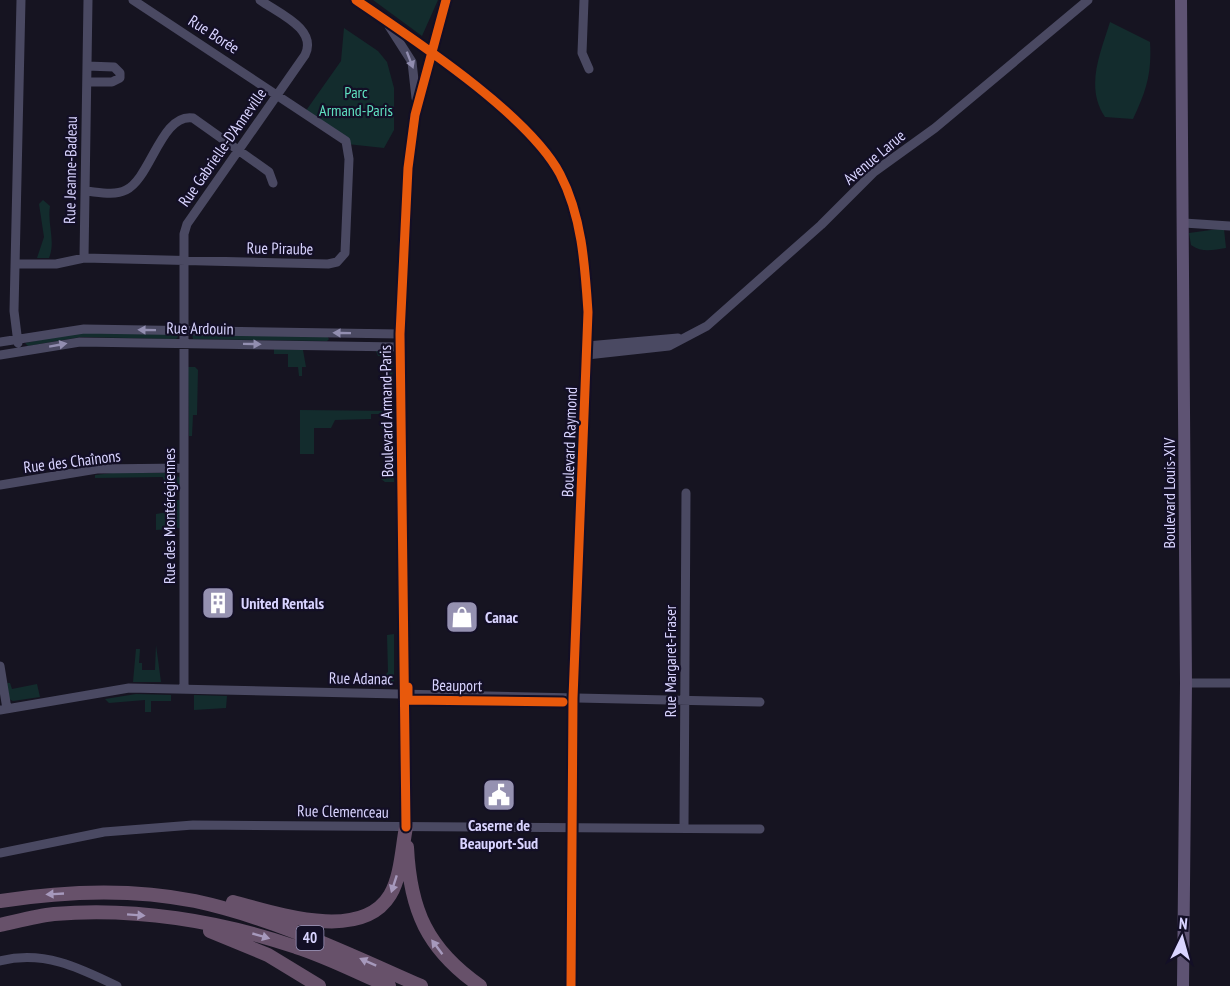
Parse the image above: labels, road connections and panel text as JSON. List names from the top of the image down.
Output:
{
  "streets": {
    "highway": ["40"],
    "main road": ["Boulevard Louis-XIV"],
    "street": [
      "Rue Borée",
      "Rue Gabrielle-D'Anneville",
      "Avenue Larue",
      "Rue Jeanne-Badeau",
      "Rue Piraube",
      "Rue Ardouin",
      "Boulevard Armand-Paris",
      "Boulevard Raymond",
      "Rue des Chaînons",
      "Rue des Montérégiennes",
      "Rue Margaret-Fraser",
      "Rue Adanac",
      "Rue Clemenceau"
    ],
    "cycle path": ["Beauport"]
  },
  "crossings": [
    ["Rue Borée", "Rue Gabrielle-D'Anneville"],
    ["Rue Borée", "Rue Piraube"],
    ["Rue Gabrielle-D'Anneville", "Rue Piraube"],
    ["Rue Gabrielle-D'Anneville", "Rue Ardouin"],
    ["Rue Gabrielle-D'Anneville", "Rue des Montérégiennes"],
    ["Avenue Larue", "Boulevard Raymond"],
    ["Rue Jeanne-Badeau", "Rue Piraube"],
    ["Rue Ardouin", "Boulevard Armand-Paris"],
    ["Rue Ardouin", "Rue des Montérégiennes"],
    ["Boulevard Armand-Paris", "Boulevard Raymond"],
    ["Boulevard Armand-Paris", "Rue Adanac"],
    ["Boulevard Armand-Paris", "Rue Clemenceau"],
    ["Boulevard Raymond", "Rue Adanac"],
    ["Boulevard Raymond", "Rue Clemenceau"],
    ["Rue des Chaînons", "Rue des Montérégiennes"],
    ["Rue des Montérégiennes", "Rue Adanac"],
    ["Rue Margaret-Fraser", "Rue Adanac"],
    ["Rue Margaret-Fraser", "Rue Clemenceau"]
  ],
  "parks": ["Parc Armand-Paris"],
  "places": {
    "building": ["United Rentals"],
    "shop": ["Canac"],
    "public building": ["Caserne de Beauport-Sud"]
  },
  "north": "top"
}
